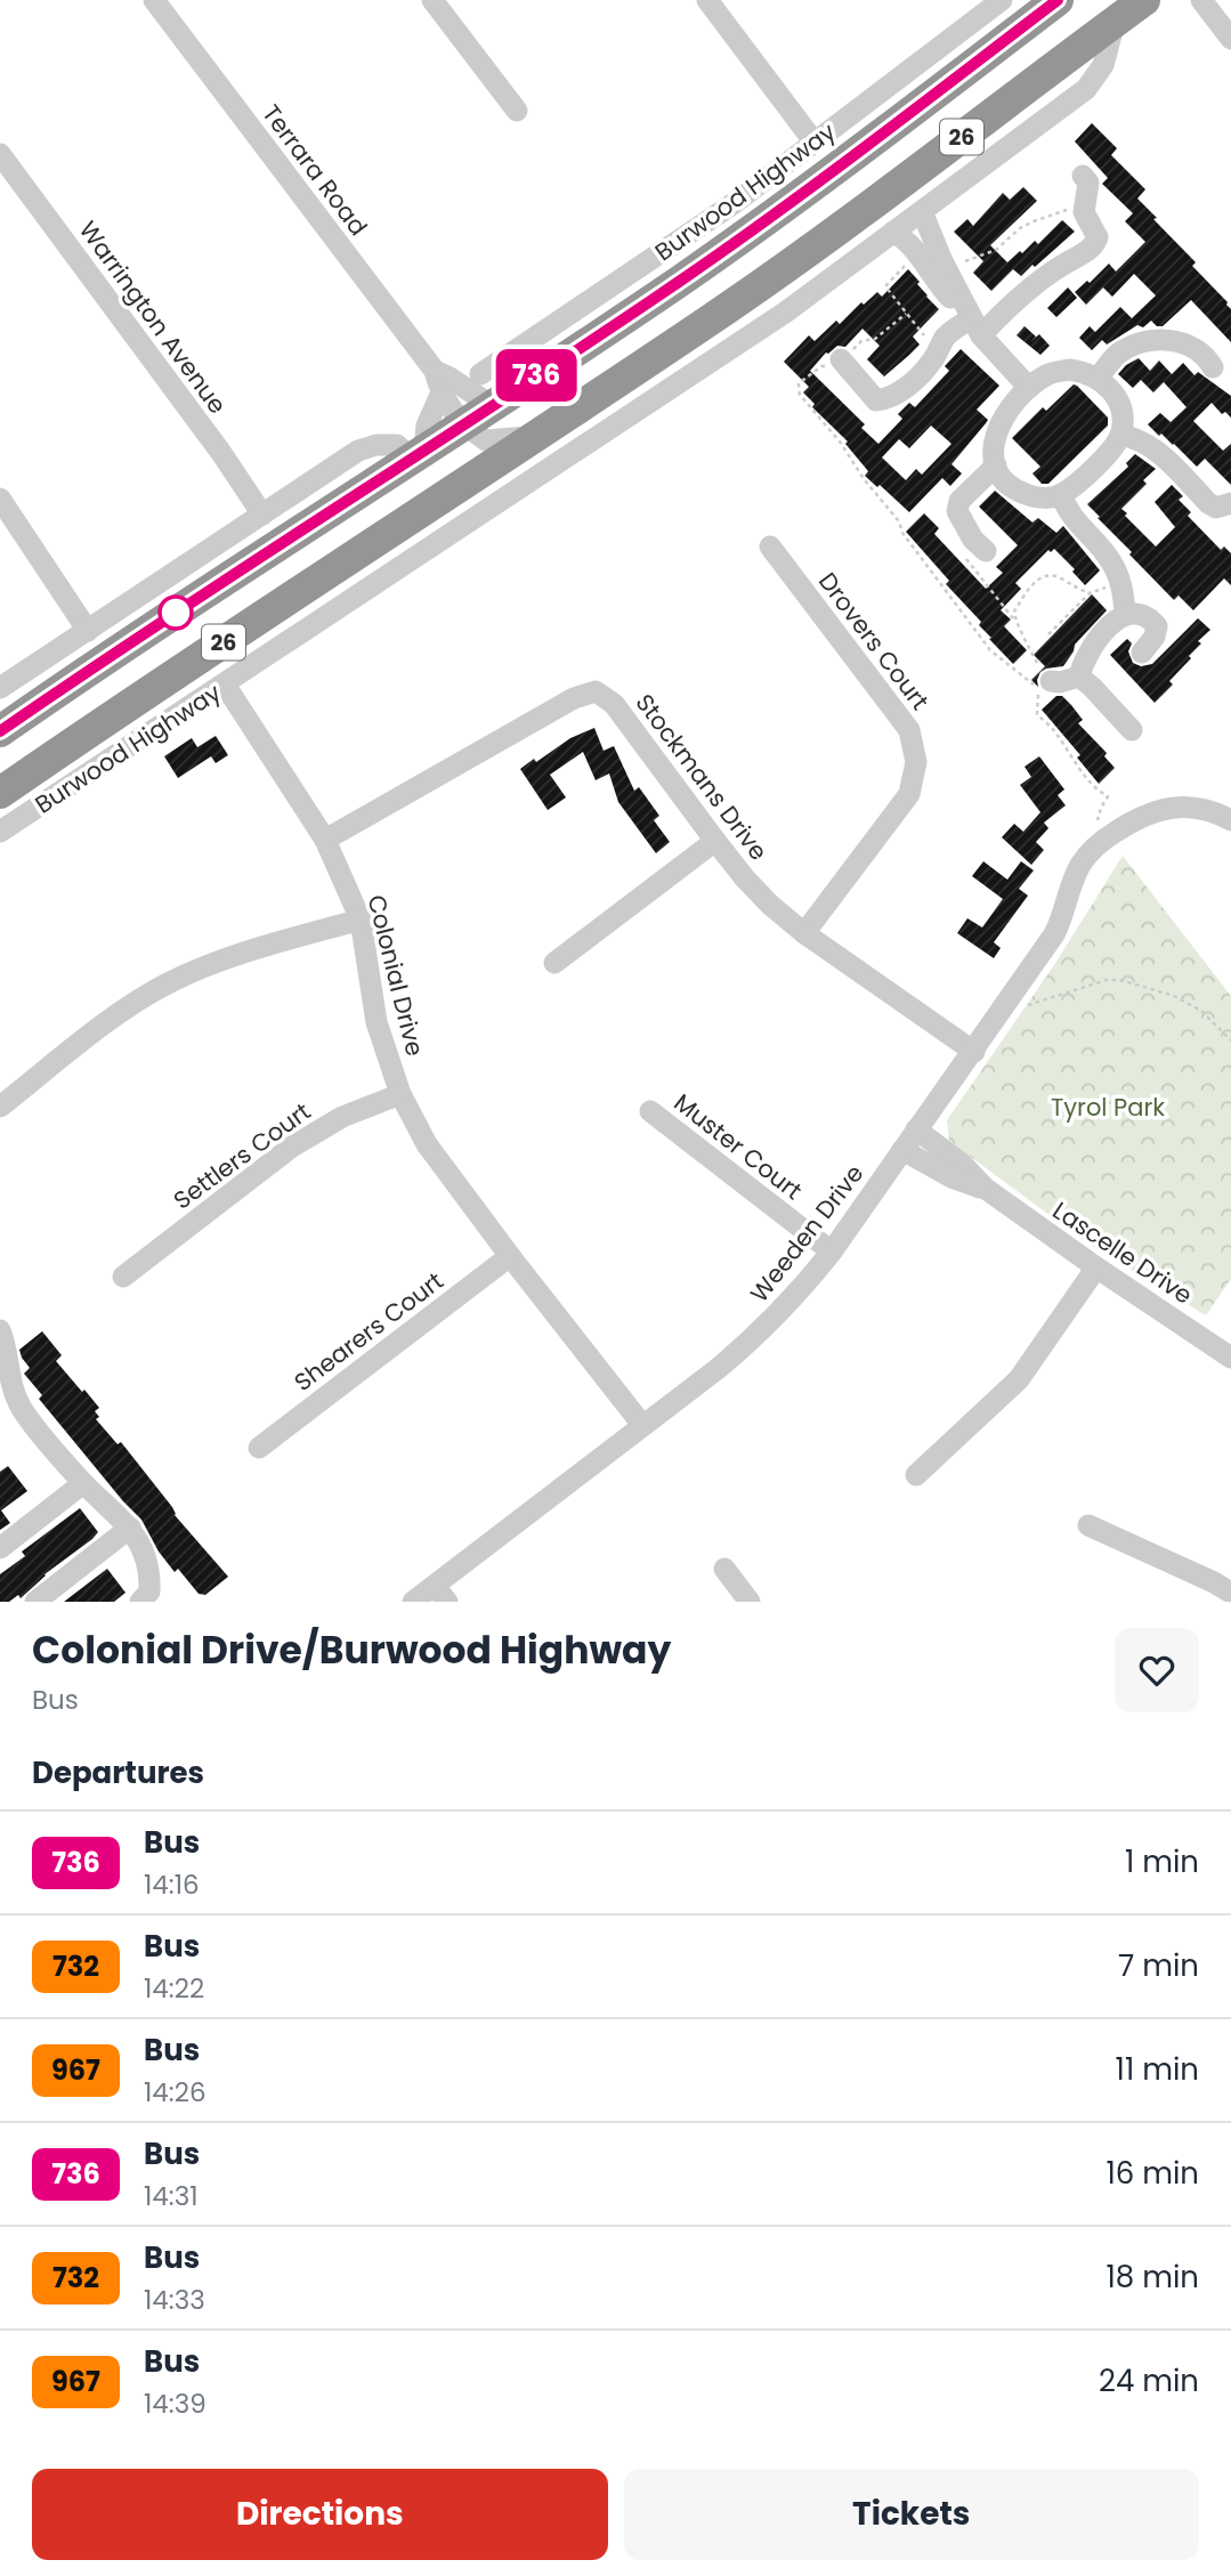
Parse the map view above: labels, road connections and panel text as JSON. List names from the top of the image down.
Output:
{
  "streets": {
    "highway": ["26", "Burwood Highway"],
    "street": [
      "Terrara Road",
      "Warrington Avenue",
      "Drovers Court",
      "Stockmans Drive",
      "Colonial Drive",
      "Muster Court",
      "Settlers Court",
      "Weeden Drive",
      "Lascelle Drive",
      "Shearers Court"
    ]
  },
  "crossings": [
    ["Terrara Road", "Burwood Highway"],
    ["Burwood Highway", "Colonial Drive"],
    ["Drovers Court", "Stockmans Drive"],
    ["Stockmans Drive", "Colonial Drive"],
    ["Stockmans Drive", "Weeden Drive"],
    ["Colonial Drive", "Settlers Court"],
    ["Colonial Drive", "Weeden Drive"],
    ["Colonial Drive", "Shearers Court"],
    ["Muster Court", "Weeden Drive"],
    ["Weeden Drive", "Lascelle Drive"]
  ],
  "parks": ["Tyrol Park"],
  "lines": ["bus line 736"],
  "page": {
    "on_map": "736",
    "heading": [
      ["Colonial Drive/Burwood Highway", "Bus"],
      "Departures"
    ],
    "list": [
      {
        "mark": "736",
        "name": "Bus",
        "note": "14:16",
        "value": "1 min"
      },
      {
        "mark": "732",
        "name": "Bus",
        "note": "14:22",
        "value": "7 min"
      },
      {
        "mark": "967",
        "name": "Bus",
        "note": "14:26",
        "value": "11 min"
      },
      {
        "mark": "736",
        "name": "Bus",
        "note": "14:31",
        "value": "16 min"
      },
      {
        "mark": "732",
        "name": "Bus",
        "note": "14:33",
        "value": "18 min"
      },
      {
        "mark": "967",
        "name": "Bus",
        "note": "14:39",
        "value": "24 min"
      }
    ],
    "buttons": ["Directions", "Tickets"]
  }
}
